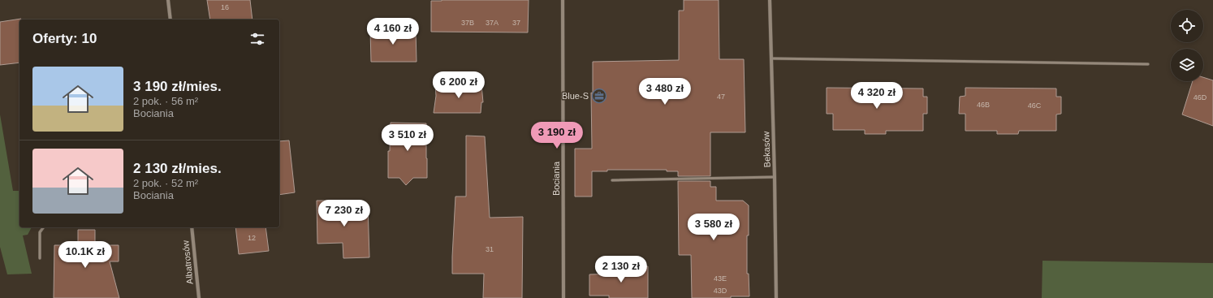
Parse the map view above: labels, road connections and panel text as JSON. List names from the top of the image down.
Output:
{
  "streets": {
    "street": ["Bekasów", "Bociania", "Albatrosów"]
  },
  "places": {
    "office": ["Blue-S"]
  },
  "house_numbers": [
    "16",
    "37B",
    "37A",
    "37",
    "47",
    "46D",
    "46B",
    "46C",
    "12",
    "31",
    "43E",
    "43D"
  ],
  "page": {
    "price": [
      "4 160 zł",
      "6 200 zł",
      "3 480 zł",
      "4 320 zł",
      "3 190 zł",
      "3 510 zł",
      "7 230 zł",
      "3 580 zł",
      "10.1K zł",
      "2 130 zł"
    ],
    "heading": "Oferty: 10",
    "list": [
      {
        "name": "3 190 zł/mies.",
        "note": "2 pok. · 56 m² · Bociania"
      },
      {
        "name": "2 130 zł/mies.",
        "note": "2 pok. · 52 m² · Bociania"
      }
    ]
  }
}
